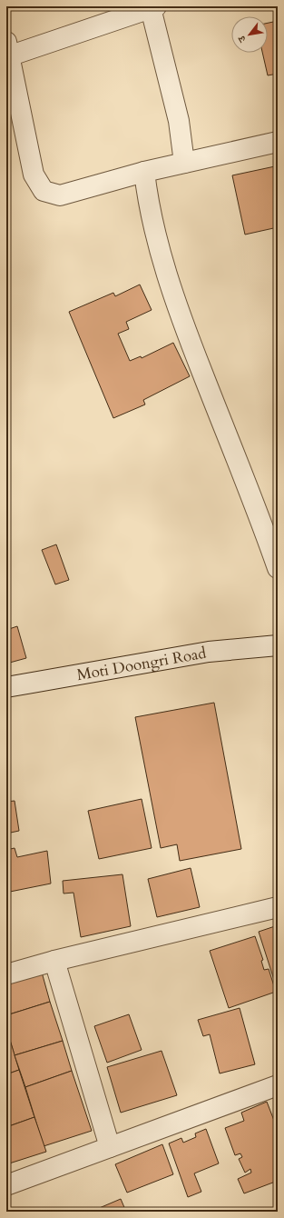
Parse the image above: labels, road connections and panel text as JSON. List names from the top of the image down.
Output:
{
  "streets": {
    "street": ["Moti Doongri Road"]
  },
  "north": "bottom left"
}
